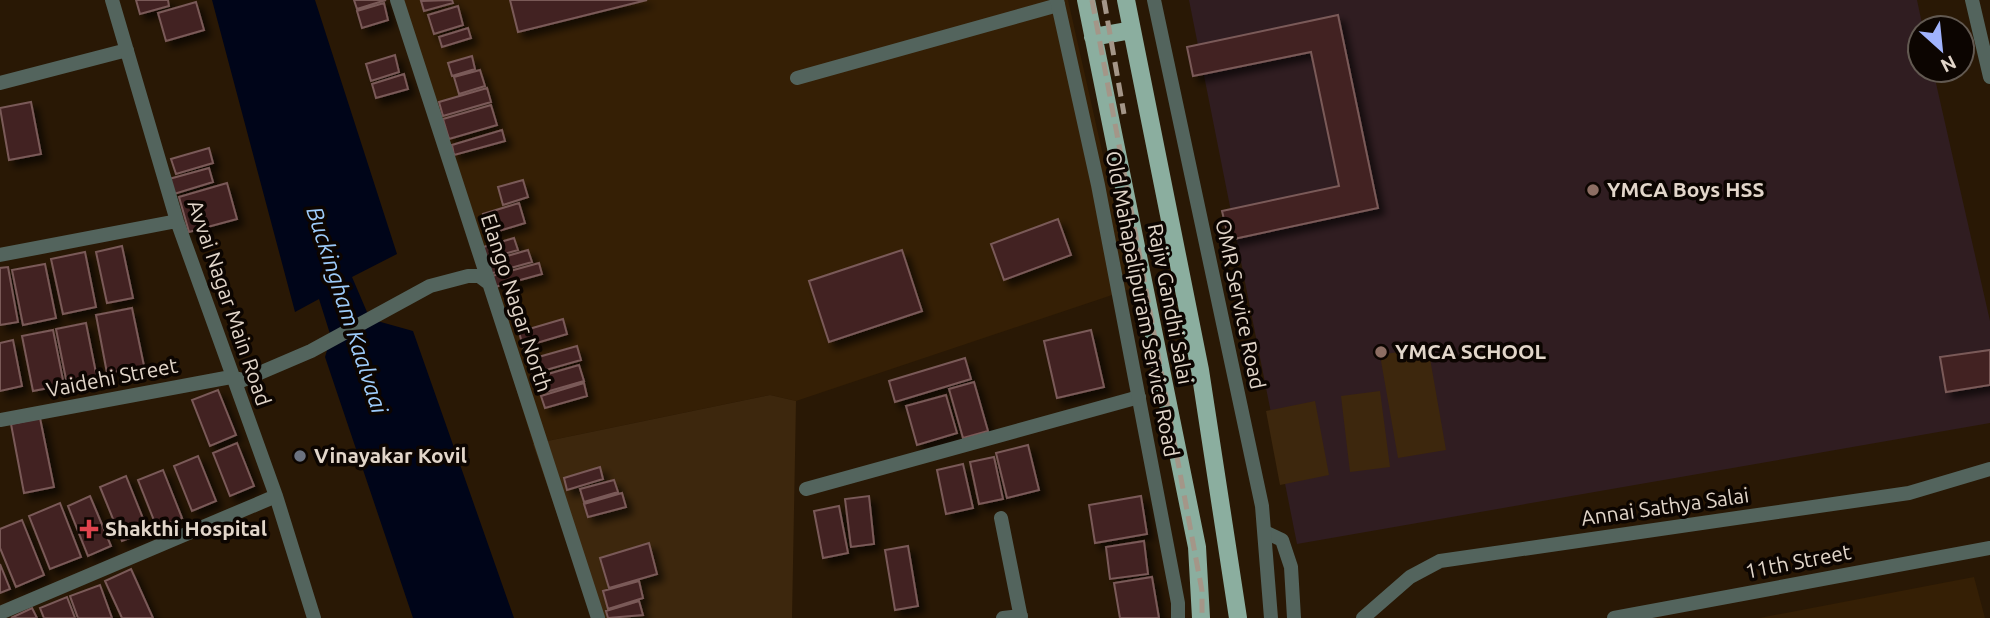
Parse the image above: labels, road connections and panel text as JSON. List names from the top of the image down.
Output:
{
  "streets": {
    "main road": ["Rajiv Gandhi Salai"],
    "street": [
      "Avvai Nagar Main Road",
      "Elango Nagar North",
      "Old Mahapalipuram Service Road",
      "OMR Service Road",
      "Vaidehi Street",
      "Annai Sathya Salai",
      "11th Street"
    ]
  },
  "crossings": [
    ["Avvai Nagar Main Road", "Vaidehi Street"],
    ["Elango Nagar North", "Vaidehi Street"]
  ],
  "water": ["Buckingham Kaalvaai"],
  "places": {
    "other": ["YMCA Boys HSS", "YMCA SCHOOL", "Vinayakar Kovil"],
    "health": ["Shakthi Hospital"]
  },
  "north": "bottom right"
}
